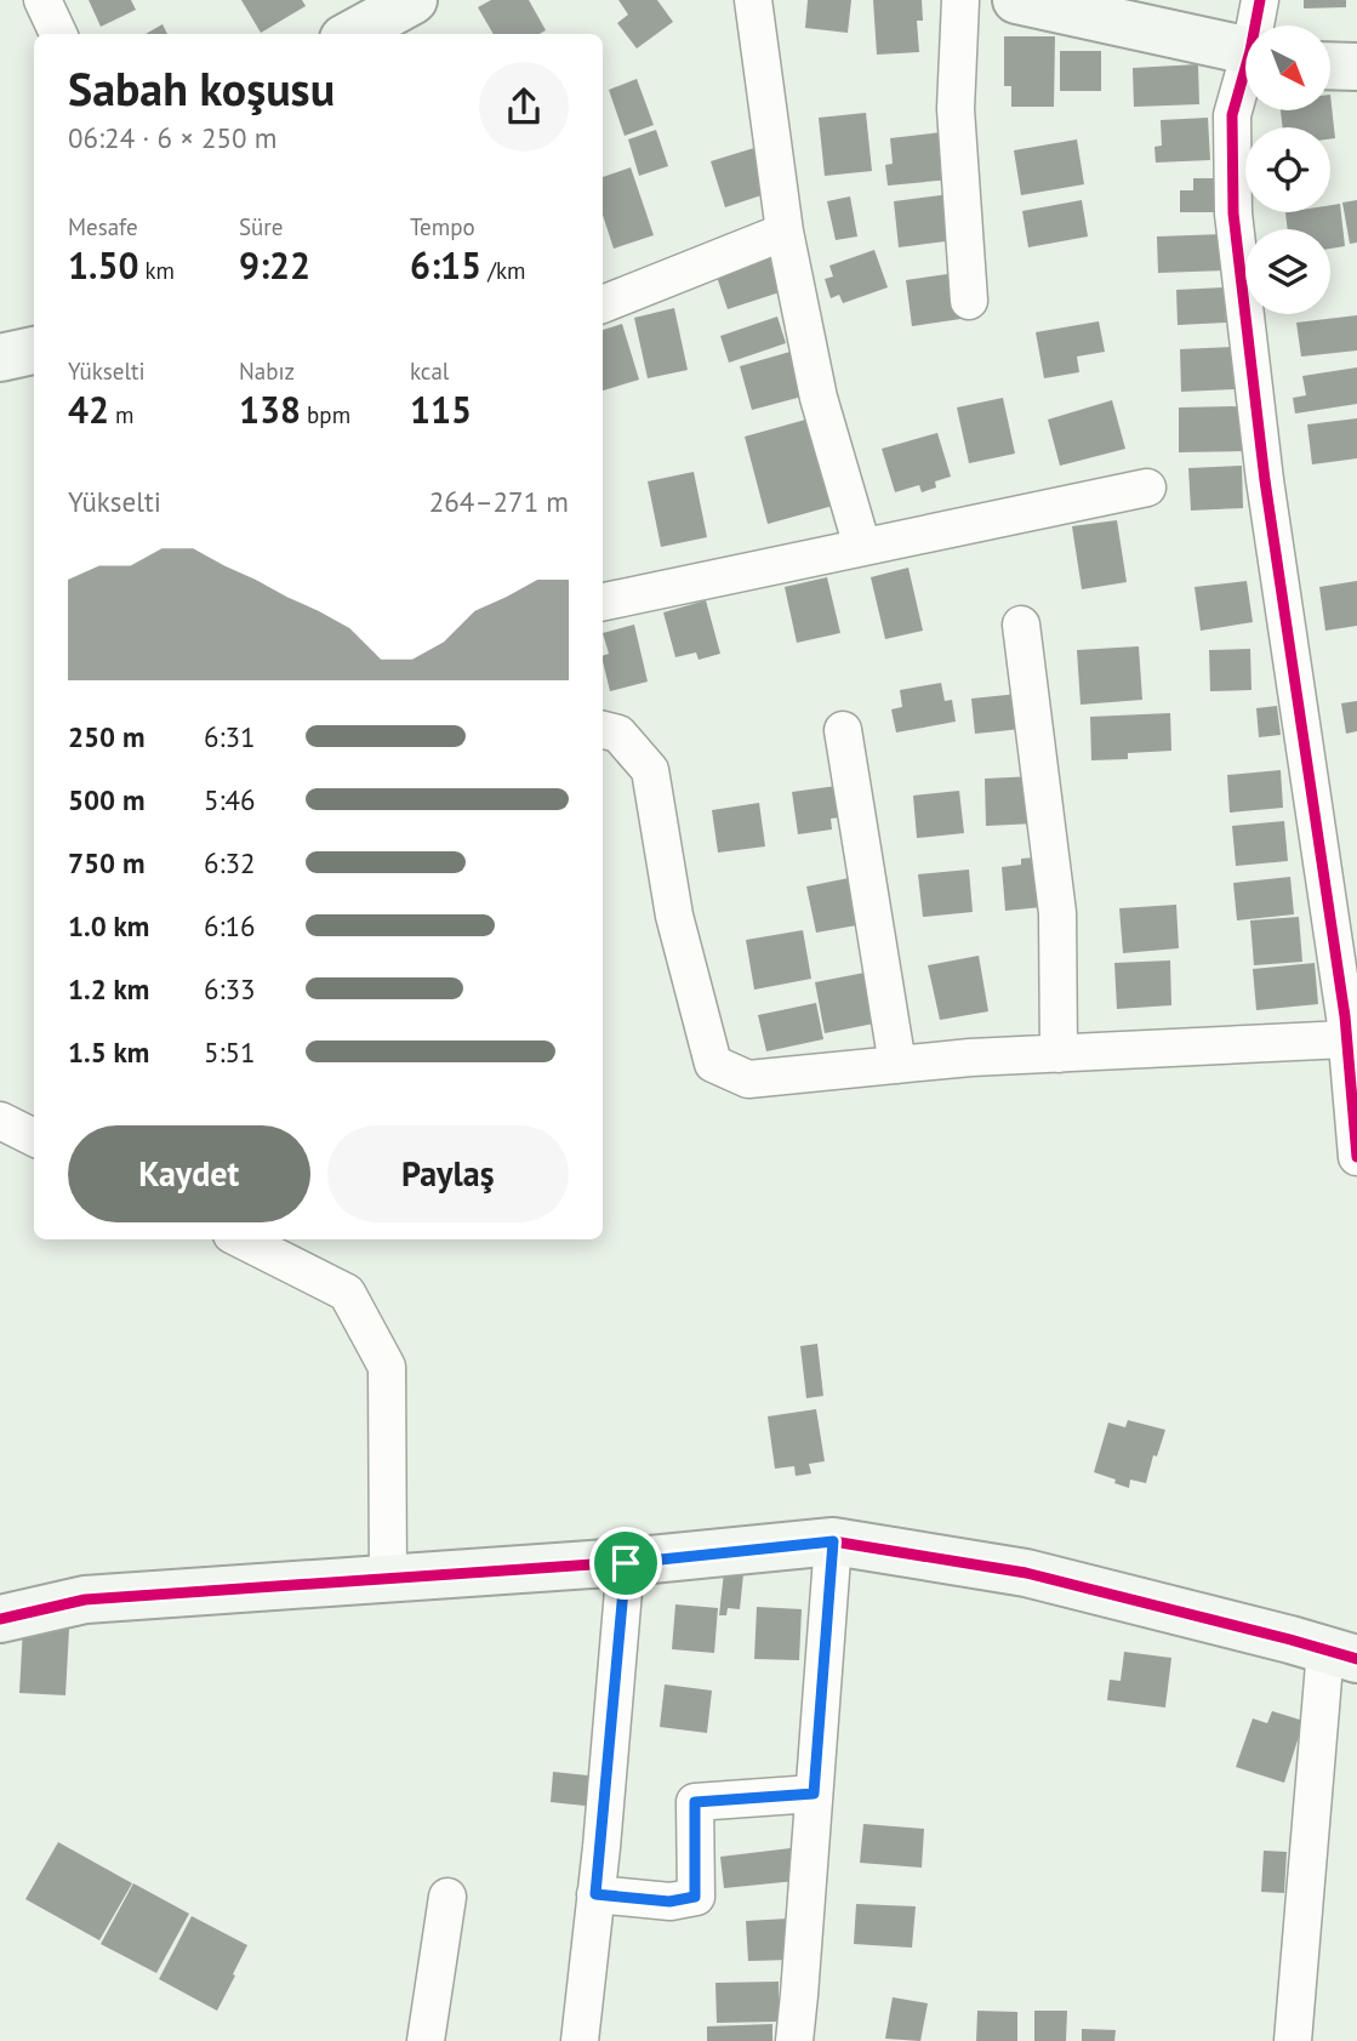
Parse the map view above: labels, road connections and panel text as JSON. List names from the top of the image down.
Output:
{
  "north": "bottom right",
  "page": {
    "heading": ["Sabah koşusu", "06:24 · 6 × 250 m"],
    "stats": [
      ["Mesafe", "1.50 km"],
      ["Süre", "9:22"],
      ["Tempo", "6:15 /km"],
      ["Yükselti", "42 m"],
      ["Nabız", "138 bpm"],
      ["kcal", "115"]
    ],
    "chart": ["Yükselti", "264–271 m"],
    "list": [
      {
        "name": "250 m",
        "note": "6:31"
      },
      {
        "name": "500 m",
        "note": "5:46"
      },
      {
        "name": "750 m",
        "note": "6:32"
      },
      {
        "name": "1.0 km",
        "note": "6:16"
      },
      {
        "name": "1.2 km",
        "note": "6:33"
      },
      {
        "name": "1.5 km",
        "note": "5:51"
      }
    ],
    "buttons": ["Kaydet", "Paylaş"]
  }
}
